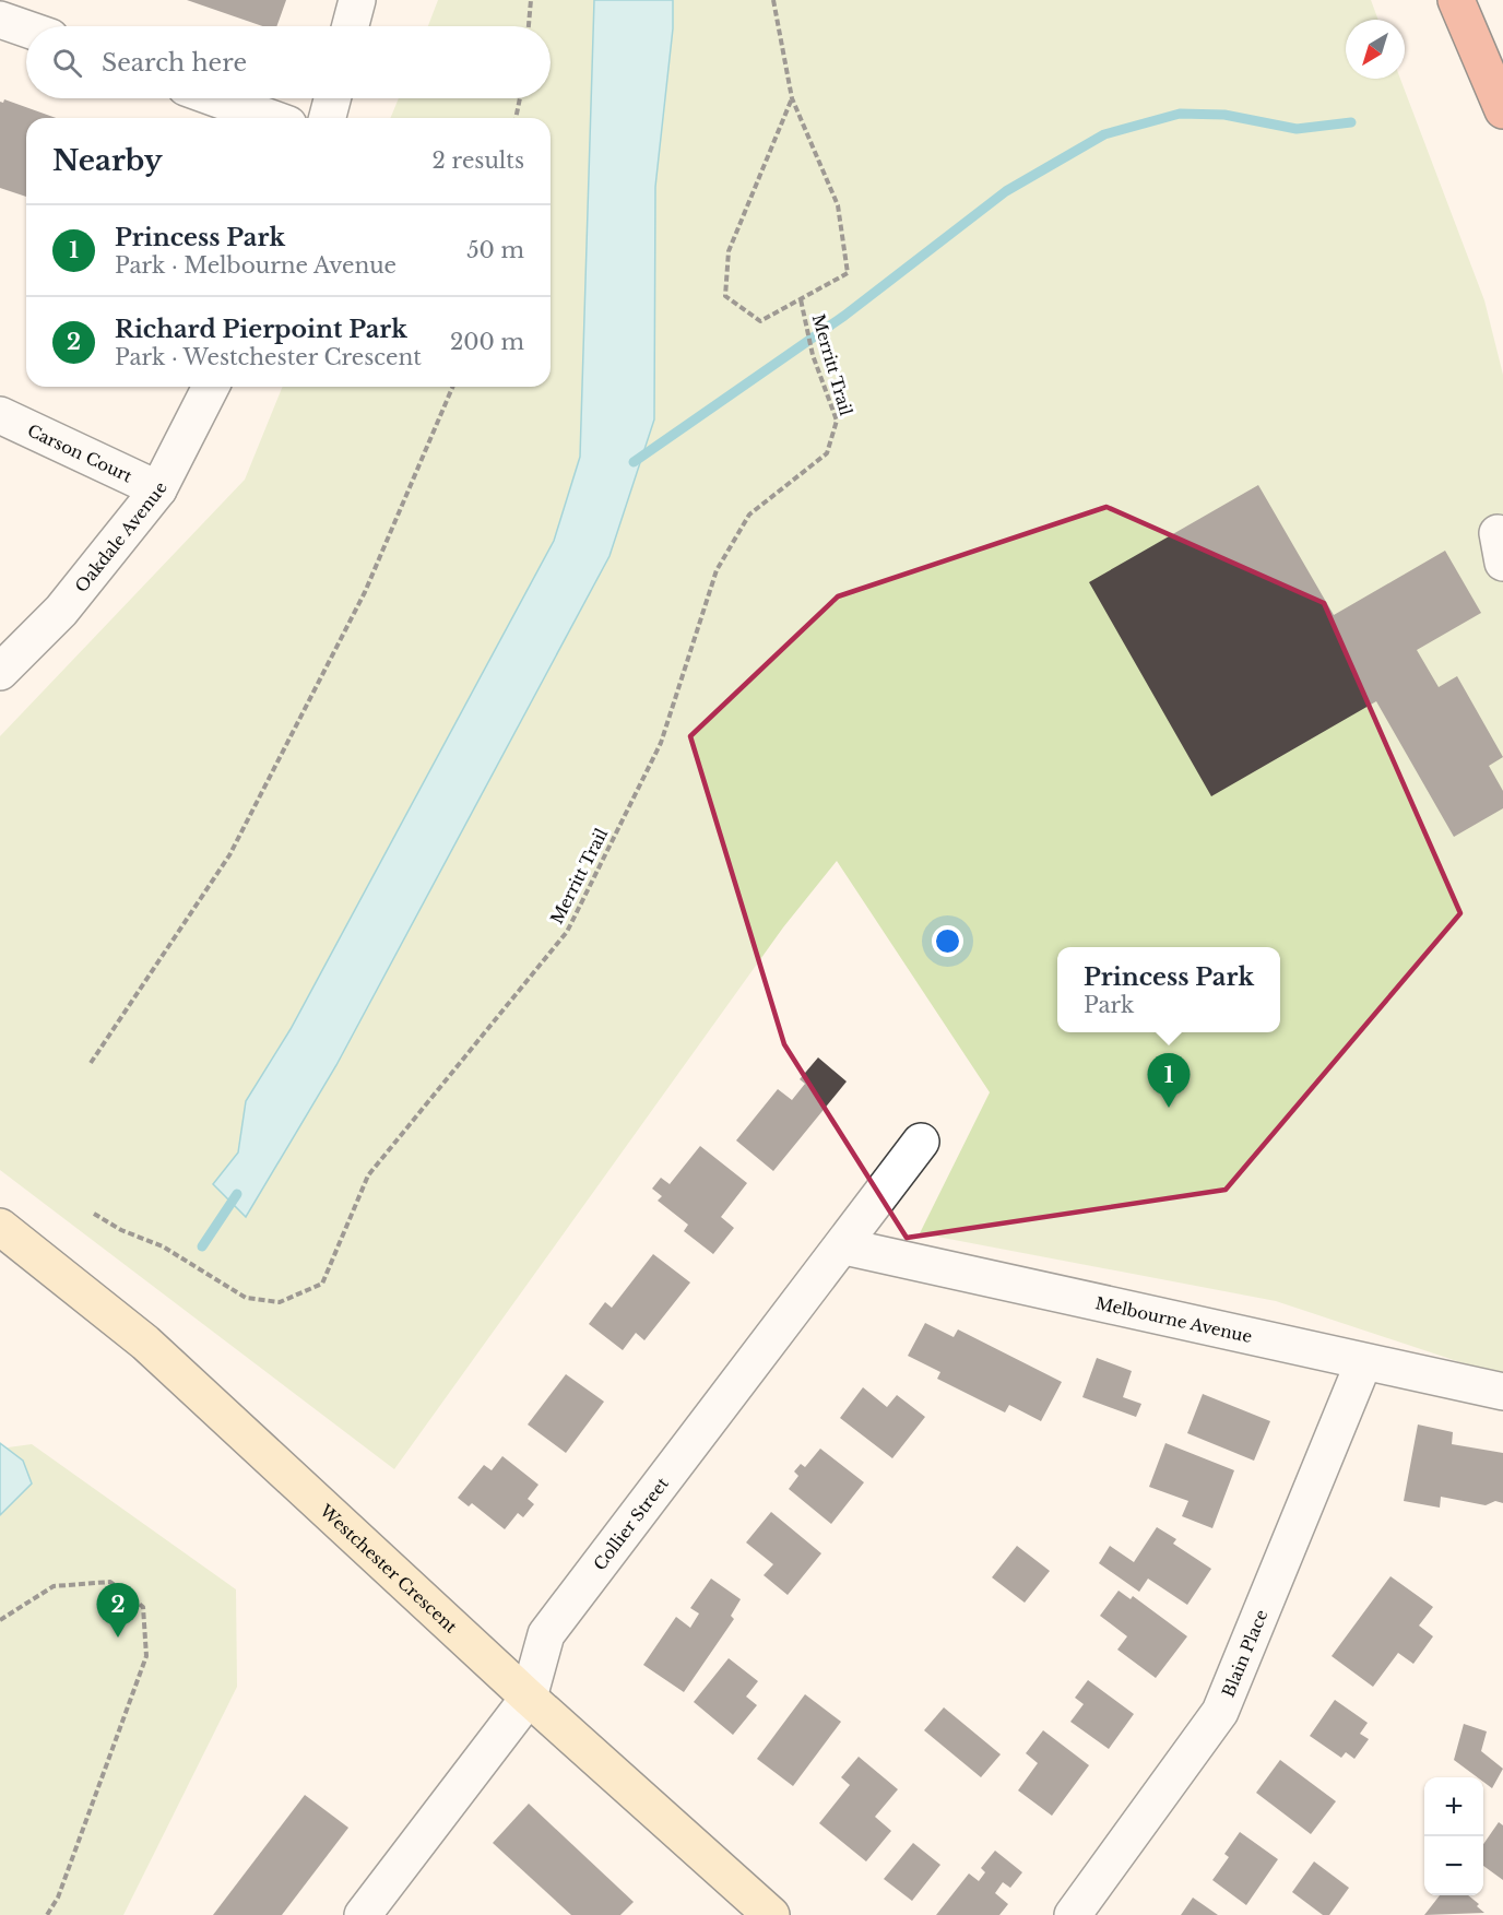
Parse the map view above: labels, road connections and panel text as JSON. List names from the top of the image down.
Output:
{
  "streets": {
    "main road": ["Westchester Crescent"],
    "street": [
      "Carson Court",
      "Oakdale Avenue",
      "Melbourne Avenue",
      "Collier Street",
      "Blain Place"
    ],
    "path": ["Merritt Trail"]
  },
  "crossings": [
    ["Carson Court", "Oakdale Avenue"],
    ["Melbourne Avenue", "Collier Street"],
    ["Melbourne Avenue", "Blain Place"],
    ["Collier Street", "Westchester Crescent"]
  ],
  "north": "bottom left",
  "page": {
    "search": "Search here",
    "heading": ["Nearby", "2 results"],
    "list": [
      {
        "mark": "1",
        "name": "Princess Park",
        "note": "Park · Melbourne Avenue",
        "value": "50 m"
      },
      {
        "mark": "2",
        "name": "Richard Pierpoint Park",
        "note": "Park · Westchester Crescent",
        "value": "200 m"
      }
    ],
    "popup": ["Princess Park", "Park"],
    "pins": ["1", "2"],
    "map_buttons": ["+", "−"]
  }
}
